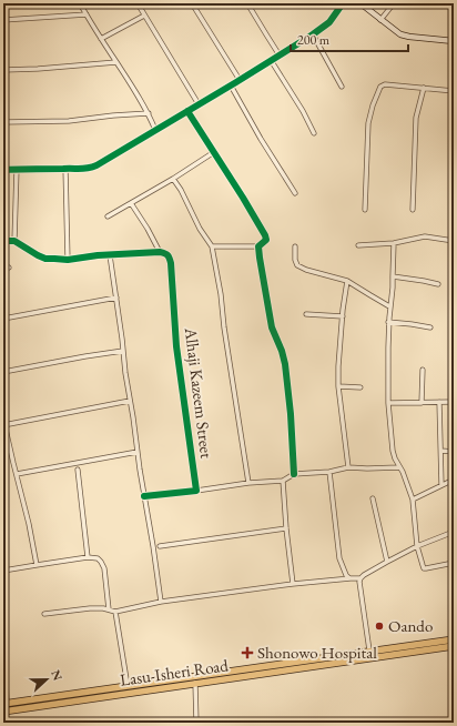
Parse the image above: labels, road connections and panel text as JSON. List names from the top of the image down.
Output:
{
  "streets": {
    "main road": ["Lasu-Isheri Road"],
    "street": ["Alhaji Kazeem Street"]
  },
  "places": {
    "other": ["Oando"],
    "health": ["Shonowo Hospital"]
  },
  "scale_bar": "200 m",
  "north": "right"
}
